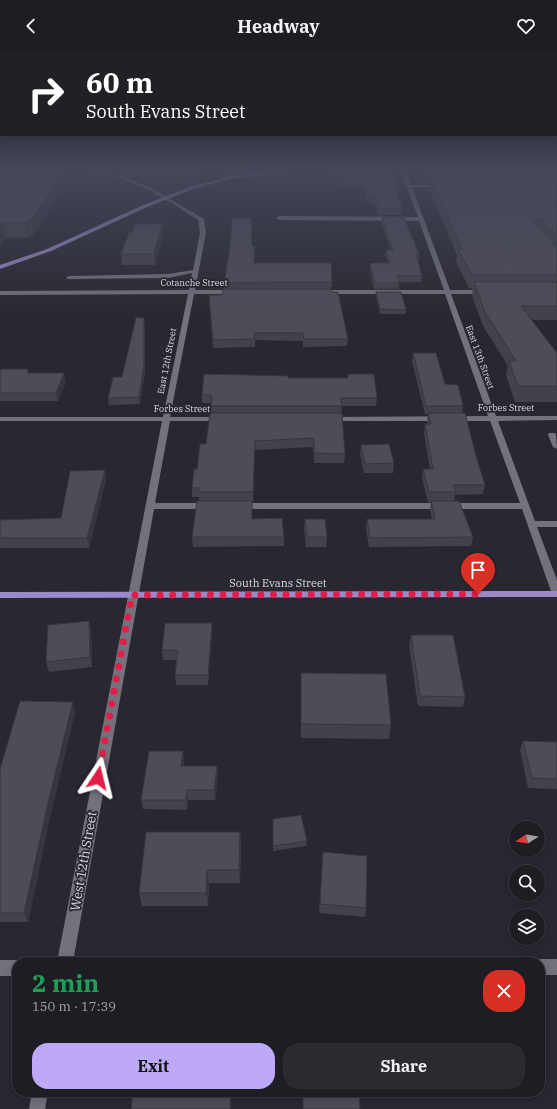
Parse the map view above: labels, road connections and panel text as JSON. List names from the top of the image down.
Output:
{
  "streets": {
    "main road": ["South Evans Street"],
    "street": [
      "Cotanche Street",
      "East 13th Street",
      "East 12th Street",
      "Forbes Street",
      "West 12th Street"
    ]
  },
  "crossings": [
    ["Cotanche Street", "East 12th Street"],
    ["East 13th Street", "Forbes Street"],
    ["East 13th Street", "South Evans Street"],
    ["East 12th Street", "Forbes Street"],
    ["East 12th Street", "South Evans Street"],
    ["East 12th Street", "West 12th Street"],
    ["South Evans Street", "West 12th Street"]
  ],
  "north": "left",
  "page": {
    "header": "Headway",
    "turn": ["60 m", "South Evans Street"],
    "heading": ["2 min", "150 m · 17:39"],
    "buttons": ["Exit", "Share"]
  }
}
